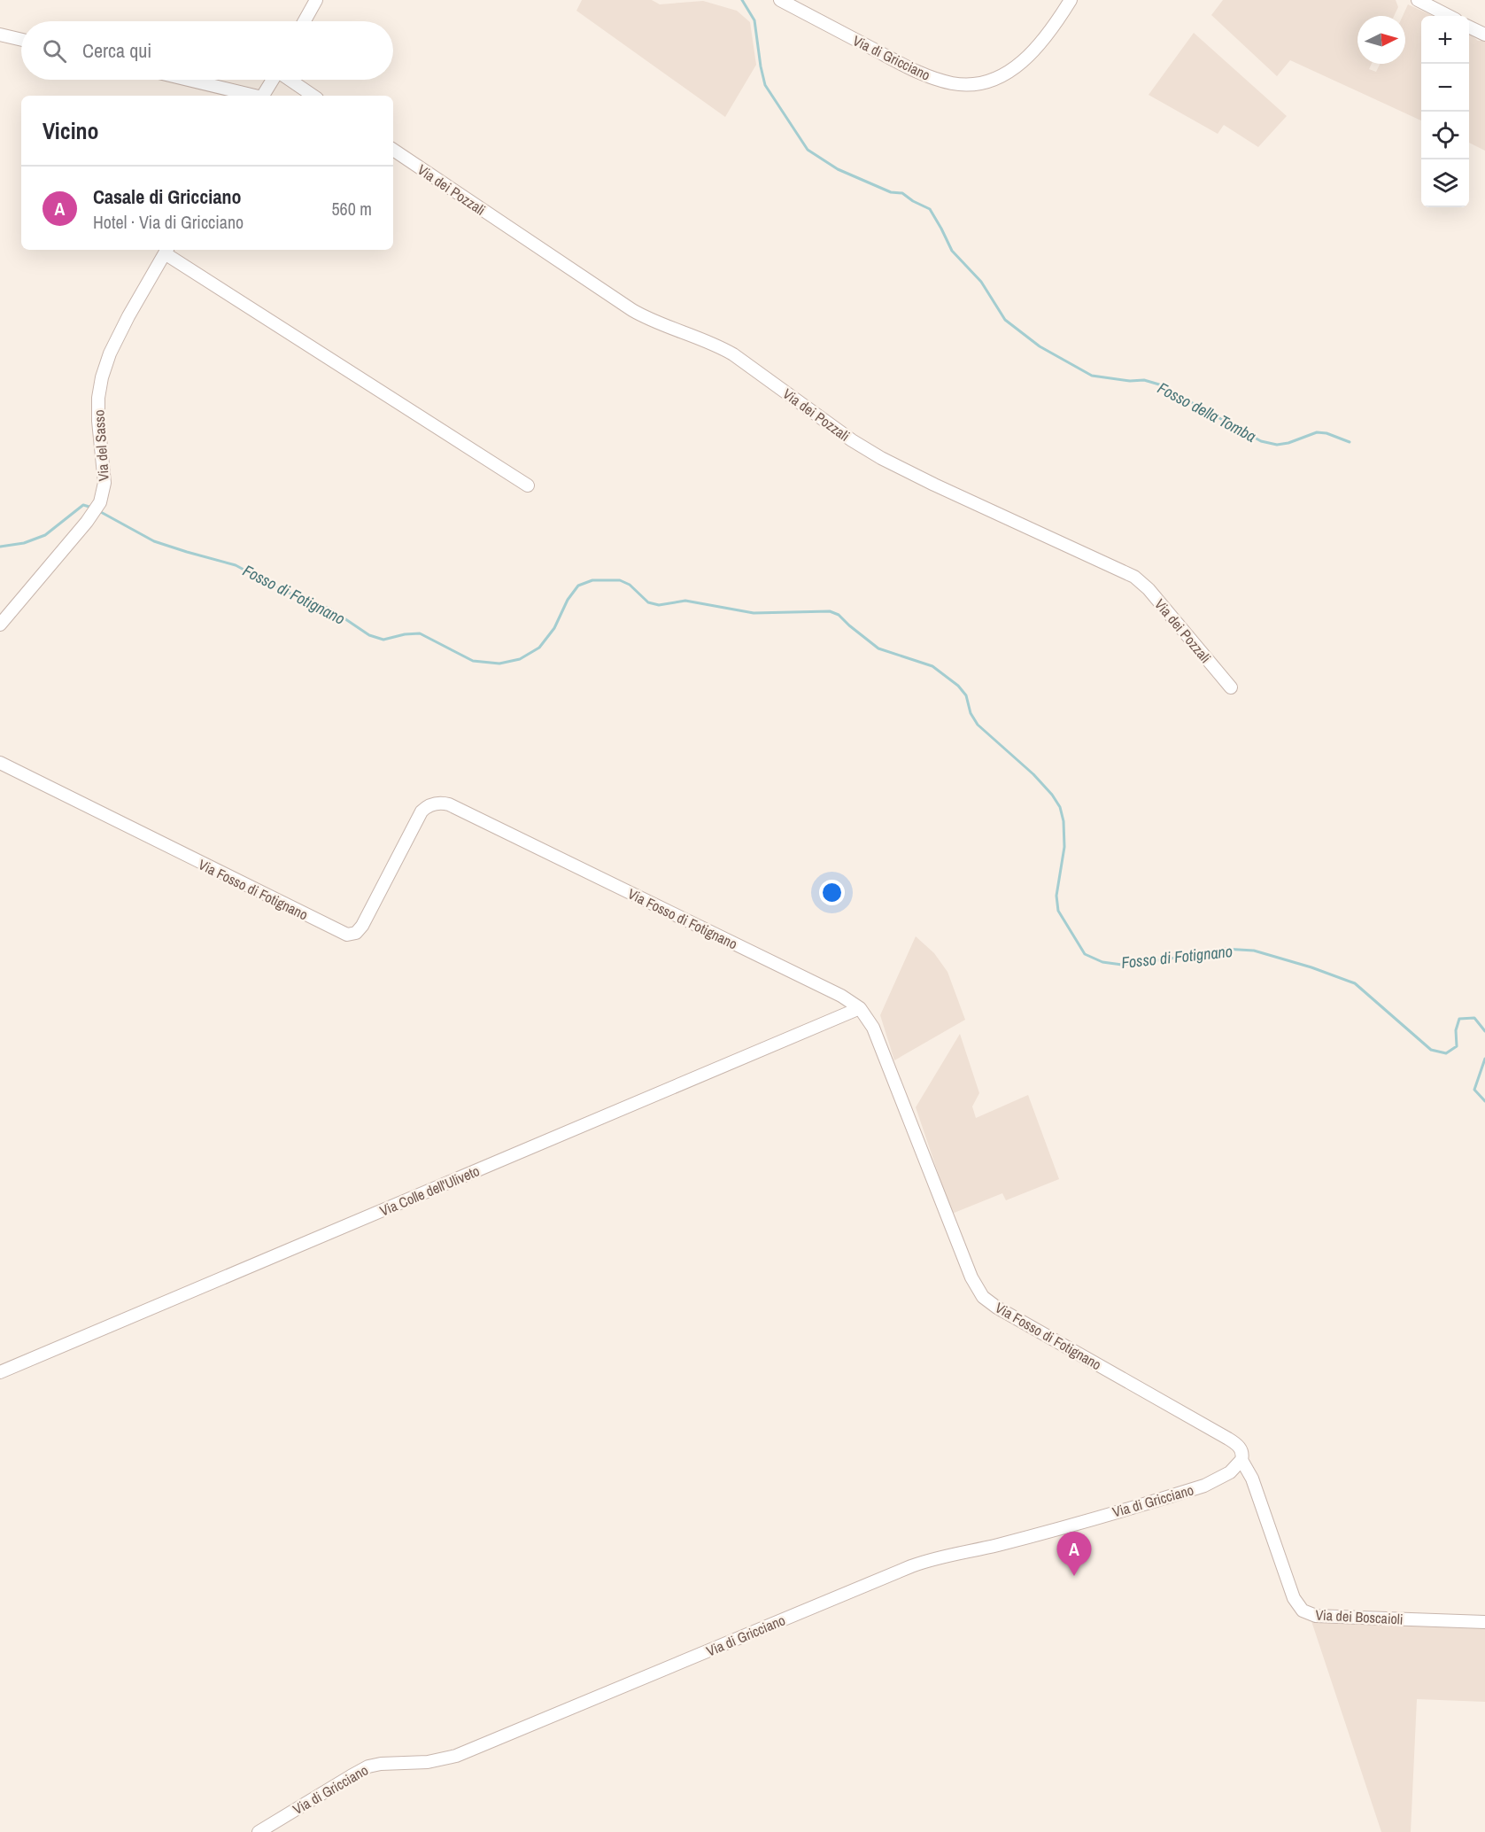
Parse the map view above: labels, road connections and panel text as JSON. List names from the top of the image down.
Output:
{
  "streets": {
    "street": [
      "Via di Gricciano",
      "Via dei Pozzali",
      "Via del Sasso",
      "Via Fosso di Fotignano",
      "Via Colle dell'Uliveto",
      "Via dei Boscaioli"
    ]
  },
  "crossings": [
    ["Via di Gricciano", "Via Fosso di Fotignano"],
    ["Via di Gricciano", "Via dei Boscaioli"],
    ["Via Fosso di Fotignano", "Via Colle dell'Uliveto"],
    ["Via Fosso di Fotignano", "Via dei Boscaioli"]
  ],
  "water": ["Fosso della Tomba", "Fosso di Fotignano"],
  "north": "right",
  "page": {
    "map_buttons": ["+", "−"],
    "search": "Cerca qui",
    "heading": "Vicino",
    "list": [
      {
        "mark": "A",
        "name": "Casale di Gricciano",
        "note": "Hotel · Via di Gricciano",
        "value": "560 m"
      }
    ],
    "pins": "A"
  }
}
